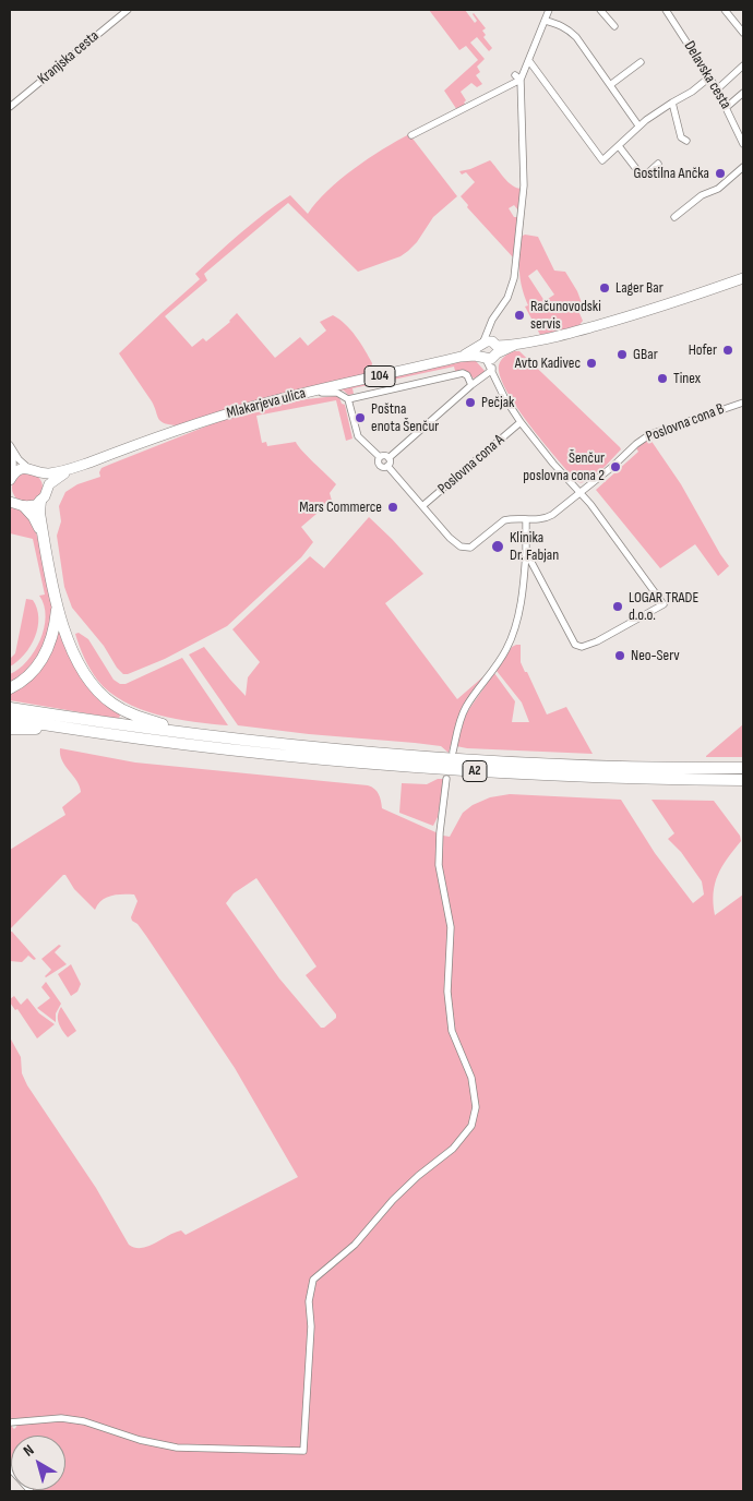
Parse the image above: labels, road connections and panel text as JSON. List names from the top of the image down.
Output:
{
  "streets": {
    "highway": ["A2"],
    "main road": ["104", "Mlakarjeva ulica"],
    "street": [
      "Kranjska cesta",
      "Delavska cesta",
      "Poslovna cona B",
      "Poslovna cona A"
    ]
  },
  "crossings": [
    ["104", "Mlakarjeva ulica"]
  ],
  "places": [
    "Gostilna Ančka",
    "Lager Bar",
    "Računovodski servis",
    "Hofer",
    "GBar",
    "Avto Kadivec",
    "Tinex",
    "Pečjak",
    "Poštna enota Šenčur",
    "Šenčur poslovna cona 2",
    "Mars Commerce",
    "Klinika Dr. Fabjan",
    "LOGAR TRADE d.o.o.",
    "Neo-Serv"
  ],
  "north": "top left"
}
